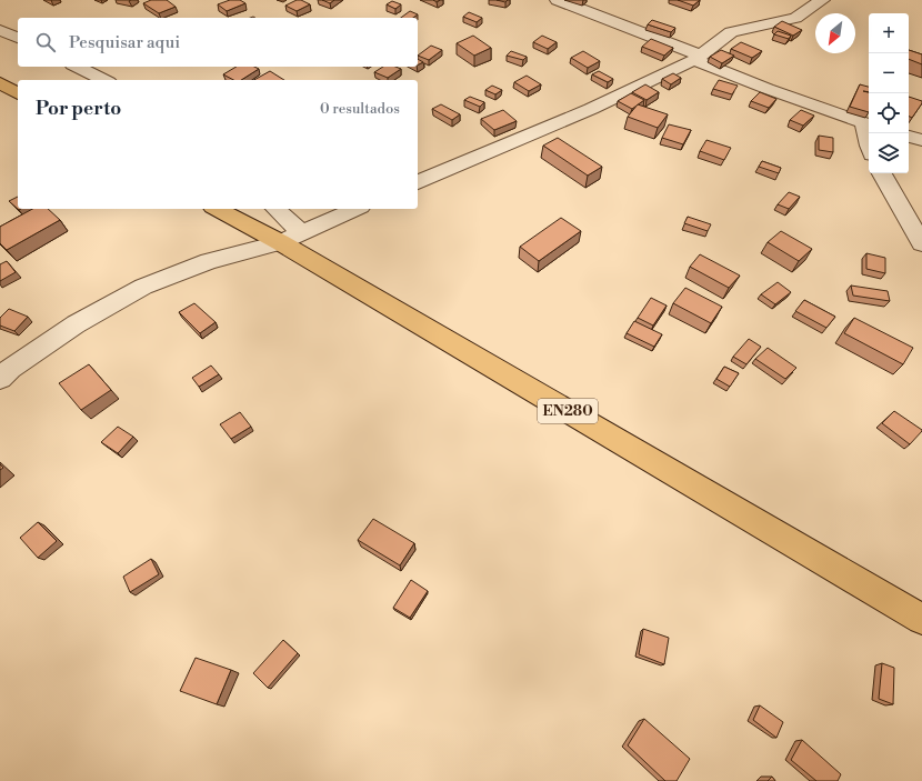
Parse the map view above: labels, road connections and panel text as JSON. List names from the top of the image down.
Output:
{
  "streets": {
    "main road": ["EN280"]
  },
  "north": "bottom left",
  "page": {
    "map_buttons": ["+", "−"],
    "search": "Pesquisar aqui",
    "heading": ["Por perto", "0 resultados"]
  }
}
